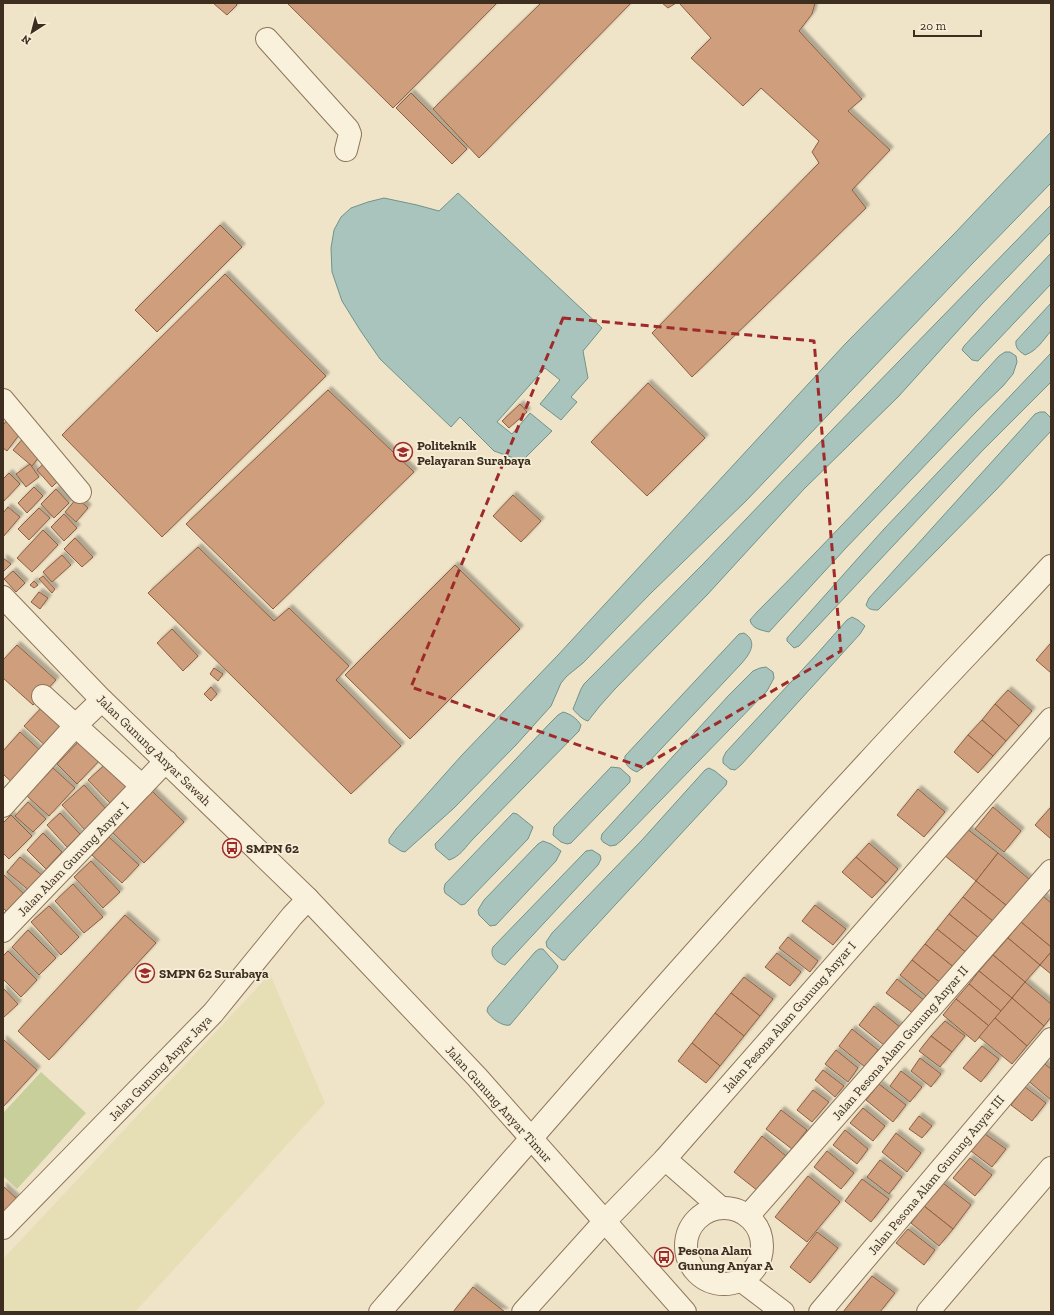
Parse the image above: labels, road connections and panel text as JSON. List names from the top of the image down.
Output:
{
  "streets": {
    "street": [
      "Jalan Gunung Anyar Sawah",
      "Jalan Alam Gunung Anyar I",
      "Jalan Pesona Alam Gunung Anyar I",
      "Jalan Pesona Alam Gunung Anyar II",
      "Jalan Gunung Anyar Jaya",
      "Jalan Gunung Anyar Timur",
      "Jalan Pesona Alam Gunung Anyar III"
    ]
  },
  "crossings": [
    ["Jalan Gunung Anyar Sawah", "Jalan Alam Gunung Anyar I"],
    ["Jalan Gunung Anyar Sawah", "Jalan Gunung Anyar Jaya"],
    ["Jalan Gunung Anyar Sawah", "Jalan Gunung Anyar Timur"],
    ["Jalan Pesona Alam Gunung Anyar I", "Jalan Gunung Anyar Timur"],
    ["Jalan Gunung Anyar Jaya", "Jalan Gunung Anyar Timur"]
  ],
  "places": {
    "school or university": ["Politeknik Pelayaran Surabaya", "SMPN 62 Surabaya"],
    "bus stop": ["SMPN 62", "Pesona Alam Gunung Anyar A"]
  },
  "scale_bar": "20 m",
  "north": "bottom left"
}
